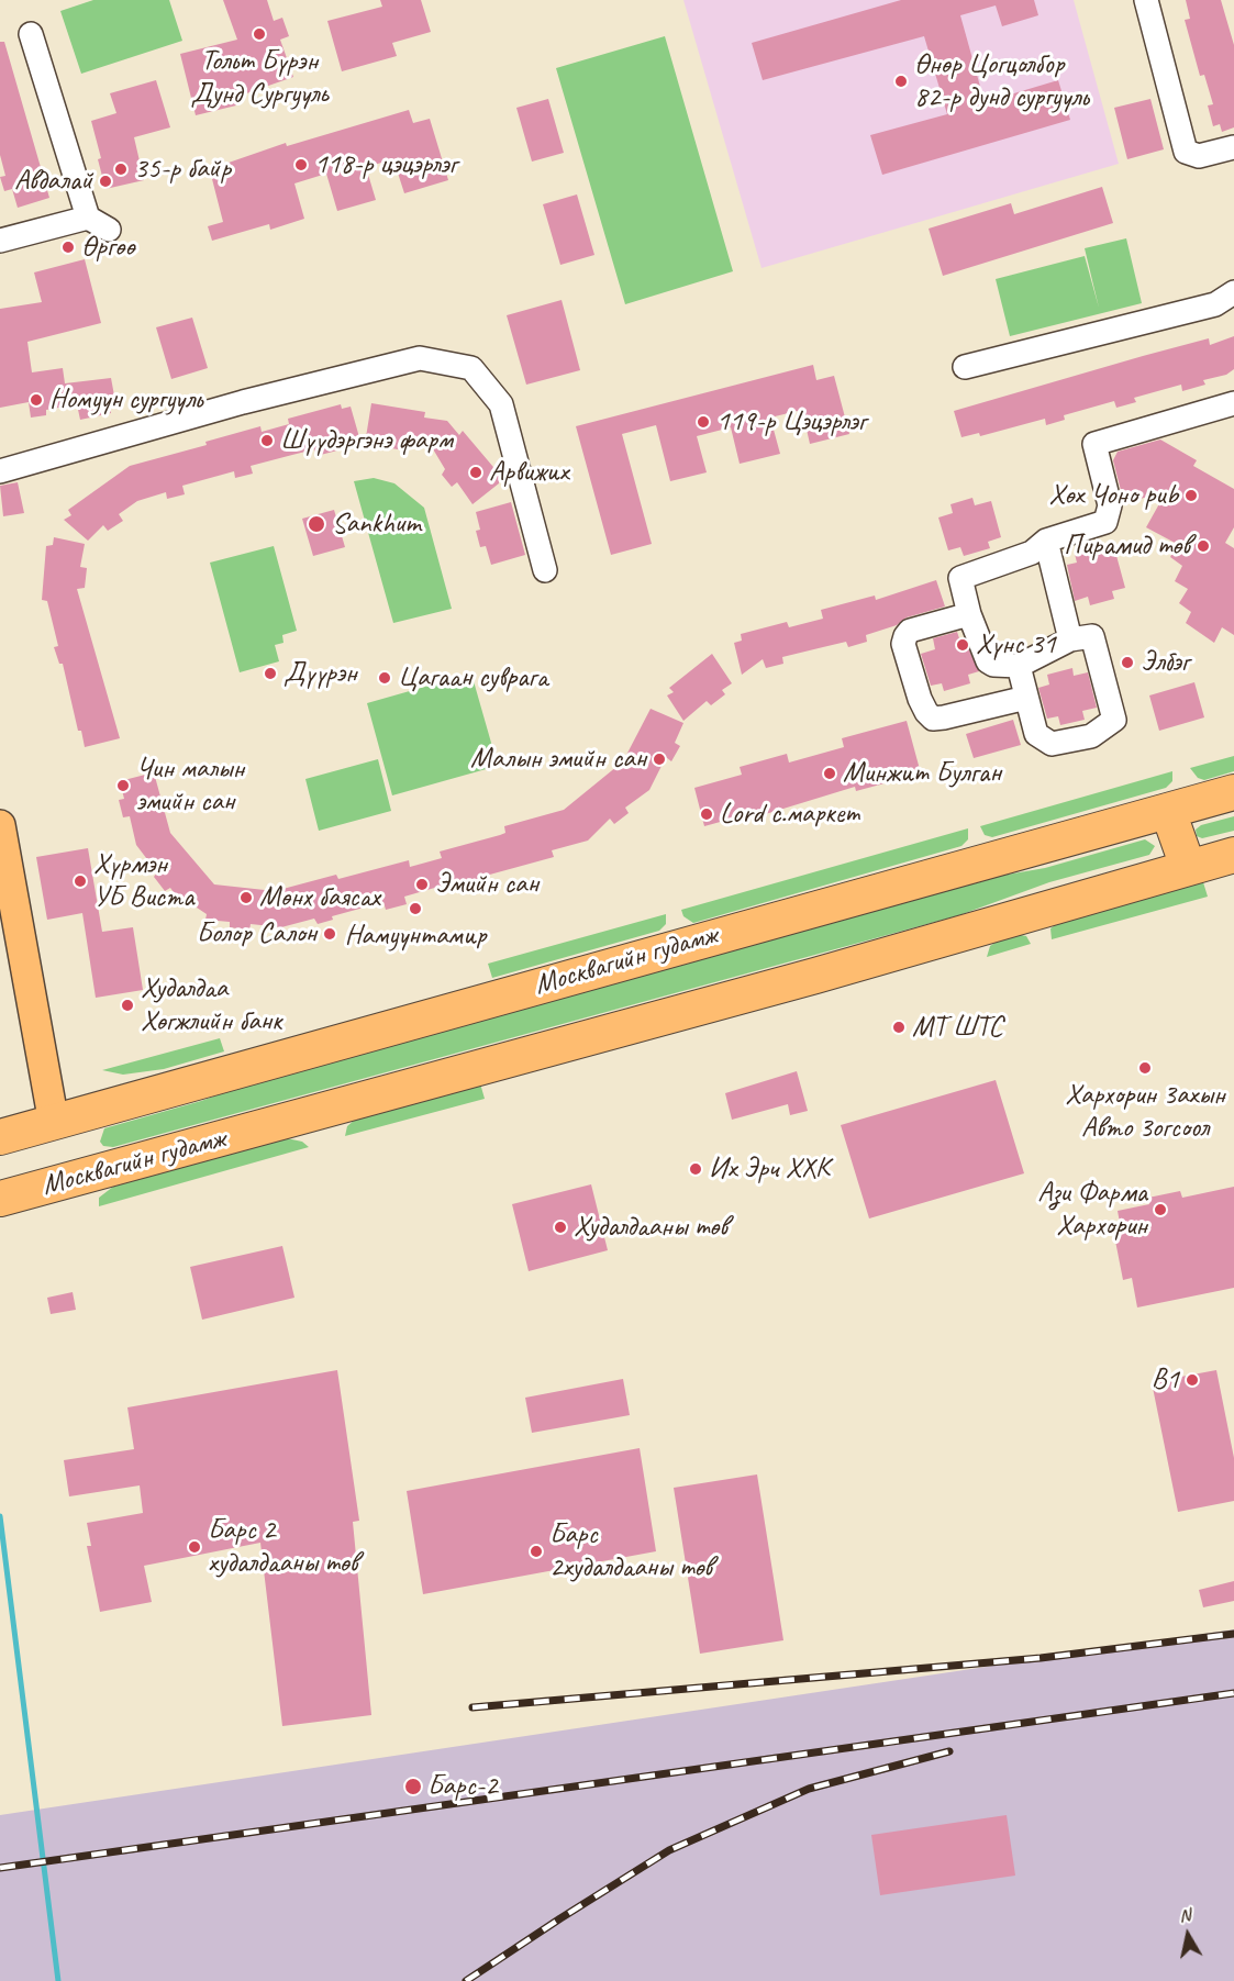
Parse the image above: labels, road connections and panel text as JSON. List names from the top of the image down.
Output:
{
  "streets": {
    "highway": ["Москвагийн гудамж"]
  },
  "places": [
    "Тольт Бүрэн Дунд Сургууль",
    "Өнөр Цогцолбор 82-р дунд сургууль",
    "118-р цэцэрлэг",
    "35-р байр",
    "Авдалай",
    "Өргөө",
    "Номуун сургууль",
    "119-р Цэцэрлэг",
    "Шүүдэргэнэ фарм",
    "Арвижих",
    "Хөх Чоно pub",
    "Sankhum",
    "Пирамид төв",
    "Хүнс 31",
    "Элбэг",
    "Дүүрэн",
    "Цагаан суврага",
    "Малын эмийн сан",
    "Минжит Булган",
    "Чин малын эмийн сан",
    "Lord с.маркет",
    "Хүрмэн УБ Виста",
    "Эмийн сан",
    "Мөнх баясах",
    "Намуунтамир",
    "Болор Салон",
    "Худалдаа Хөгжлийн банк",
    "MT ШТС",
    "Хархорин 3ахын Авто 3огсоол",
    "Их Эрч ХХК",
    "Ази Фарма Хархорин",
    "Худалдааны төв",
    "B1",
    "Барс 2 худалдааны төв",
    "Барс 2худалдааны төв",
    "Барс-2"
  ],
  "north": "top"
}
